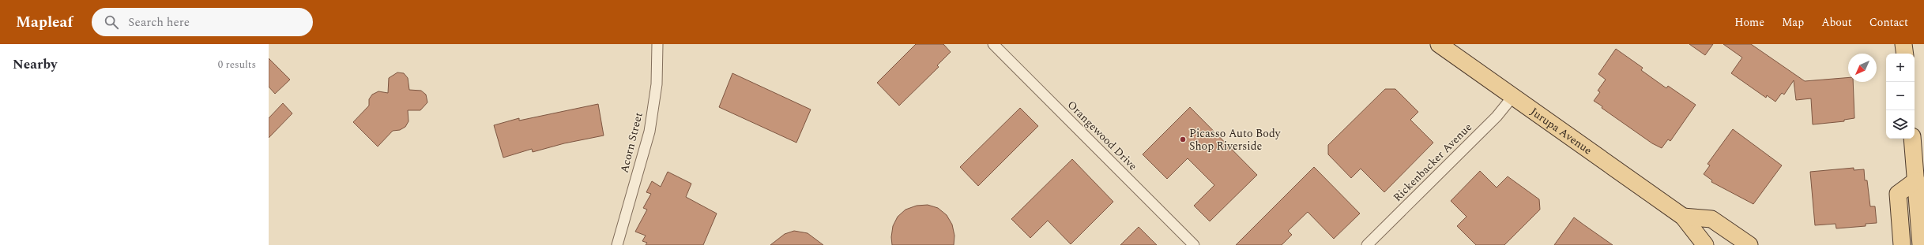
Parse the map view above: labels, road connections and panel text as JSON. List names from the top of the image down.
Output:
{
  "streets": {
    "main road": ["Jurupa Avenue"],
    "street": ["Orangewood Drive", "Acorn Street", "Rickenbacker Avenue"]
  },
  "crossings": [
    ["Jurupa Avenue", "Rickenbacker Avenue"]
  ],
  "places": ["Picasso Auto Body Shop Riverside"],
  "north": "bottom left",
  "page": {
    "header": "Mapleaf",
    "search": "Search here",
    "nav": [
      "Home",
      "Map",
      "About",
      "Contact"
    ],
    "heading": ["Nearby", "0 results"],
    "map_buttons": ["+", "−"]
  }
}
